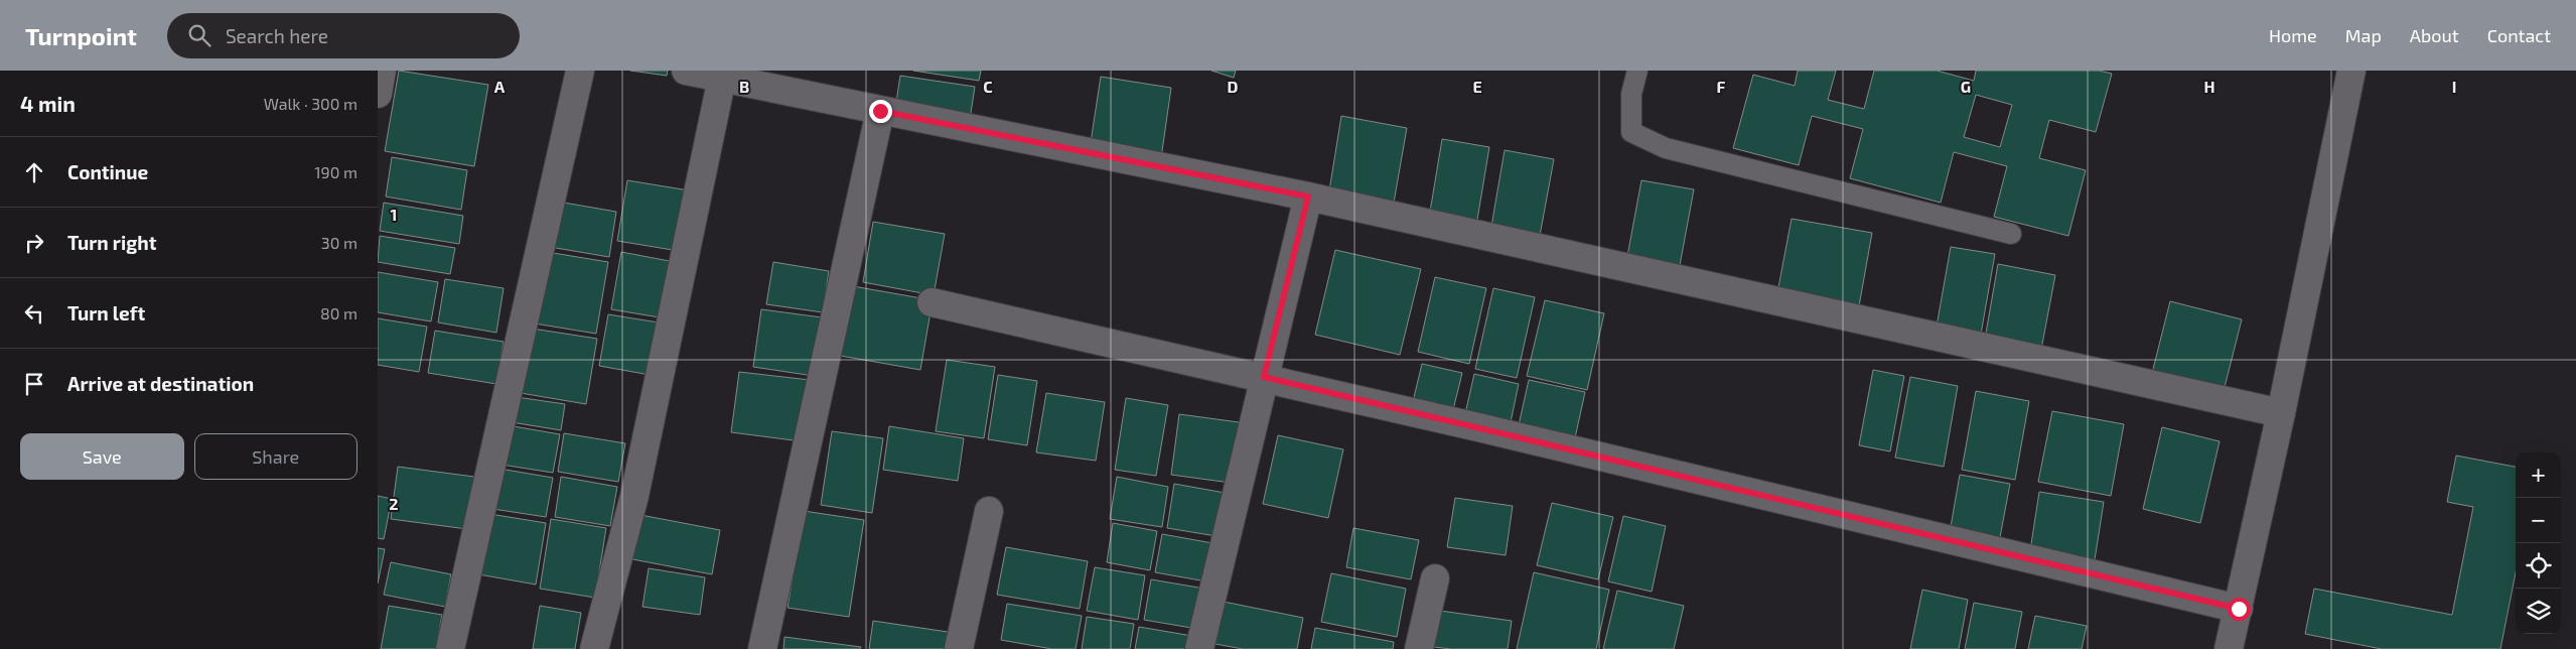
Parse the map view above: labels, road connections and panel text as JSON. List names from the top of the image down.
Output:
{
  "page": {
    "header": "Turnpoint",
    "search": "Search here",
    "nav": [
      "Home",
      "Map",
      "About",
      "Contact"
    ],
    "heading": ["4 min", "Walk · 300 m"],
    "list": [
      ["Continue", "190 m"],
      ["Turn right", "30 m"],
      ["Turn left", "80 m"],
      "Arrive at destination"
    ],
    "buttons": ["Save", "Share"],
    "map_buttons": ["+", "−"]
  },
  "grid": {
    "columns": [
      "A",
      "B",
      "C",
      "D",
      "E",
      "F",
      "G",
      "H",
      "I"
    ],
    "rows": ["1", "2"]
  }
}
